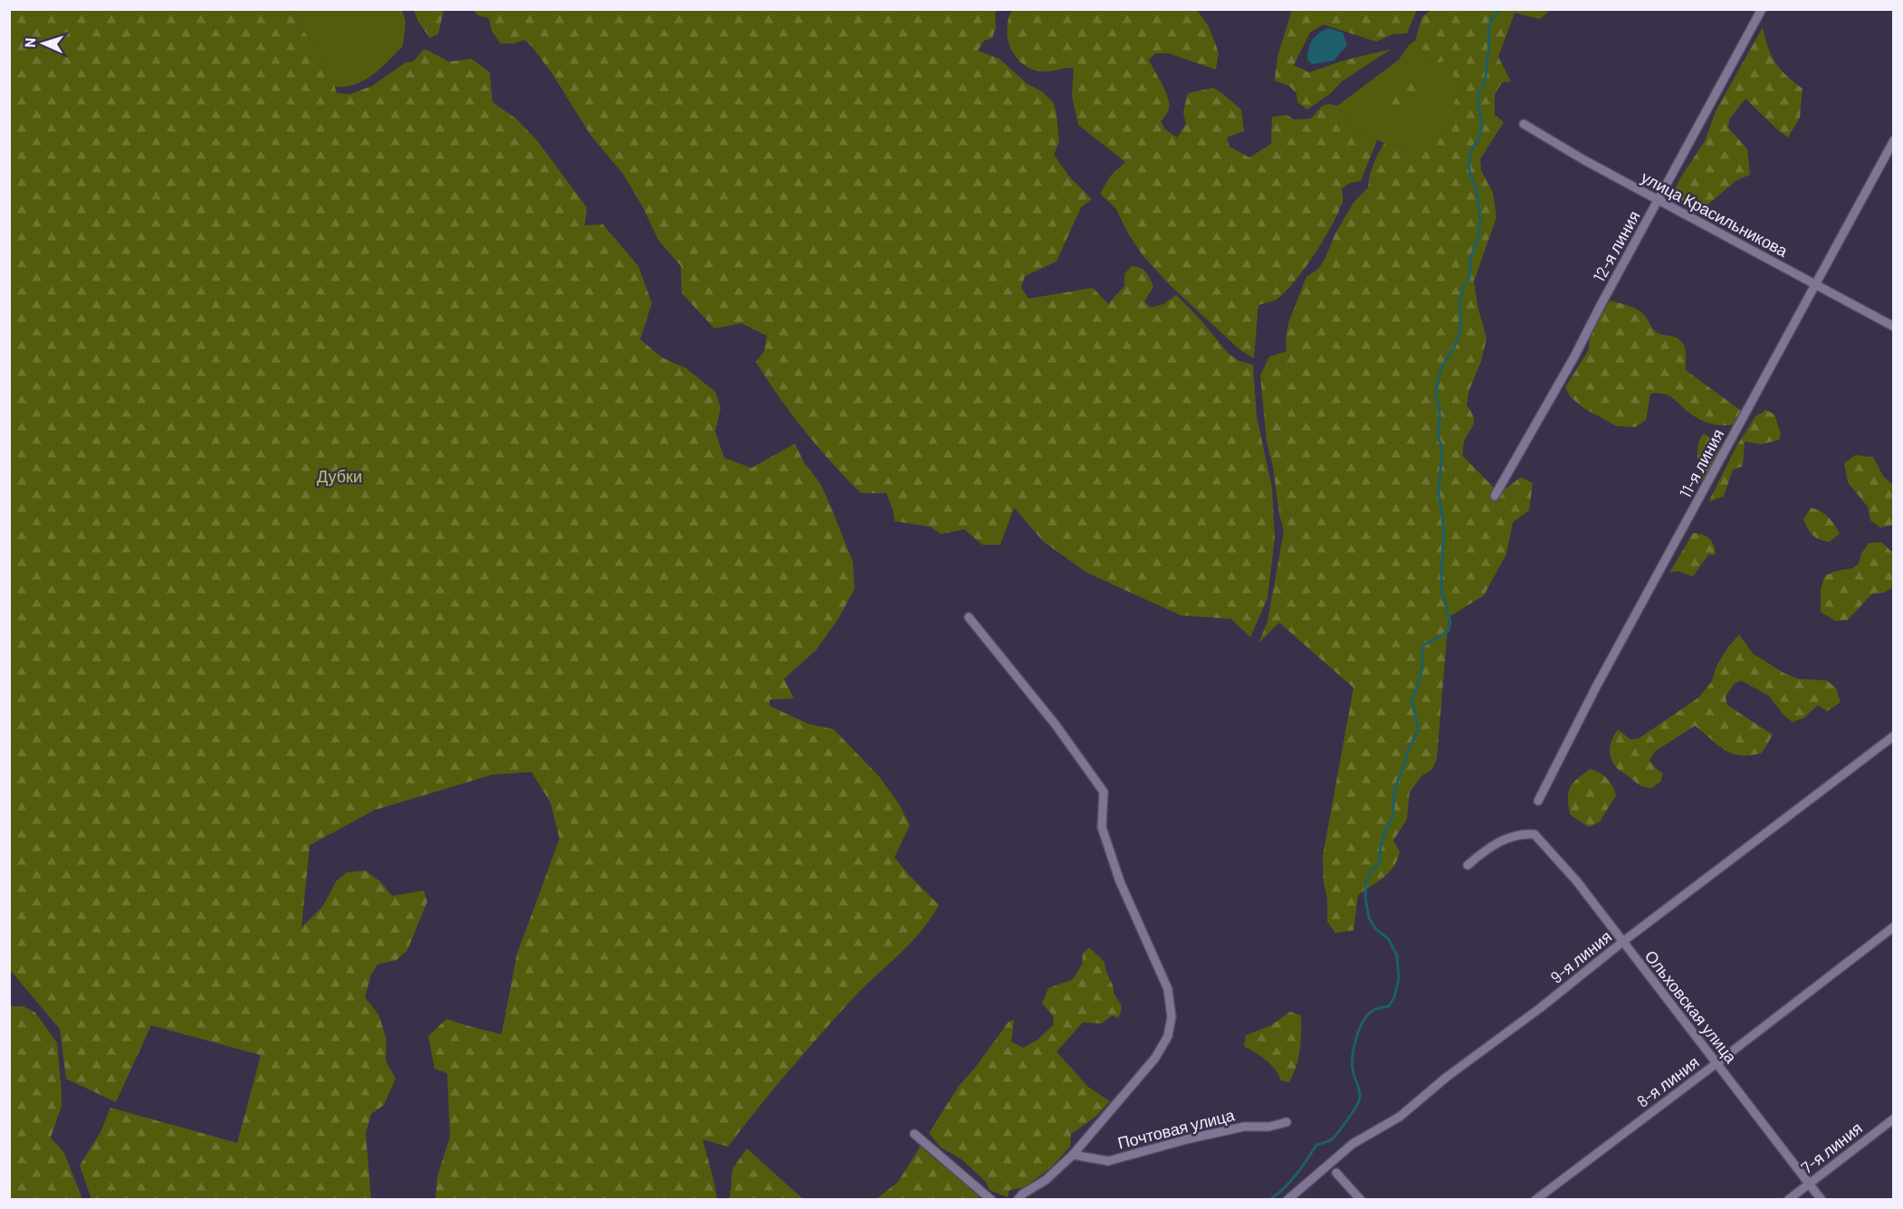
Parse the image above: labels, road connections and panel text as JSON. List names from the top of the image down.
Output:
{
  "streets": {
    "street": [
      "улица Красильникова",
      "12-я линия",
      "11-я линия",
      "9-я линия",
      "Ольховская улица",
      "8-я линия",
      "Почтовая улица",
      "7-я линия"
    ]
  },
  "crossings": [
    ["улица Красильникова", "12-я линия"],
    ["улица Красильникова", "11-я линия"],
    ["9-я линия", "Ольховская улица"],
    ["Ольховская улица", "8-я линия"],
    ["Ольховская улица", "7-я линия"]
  ],
  "parks": ["Дубки"],
  "north": "left"
}
